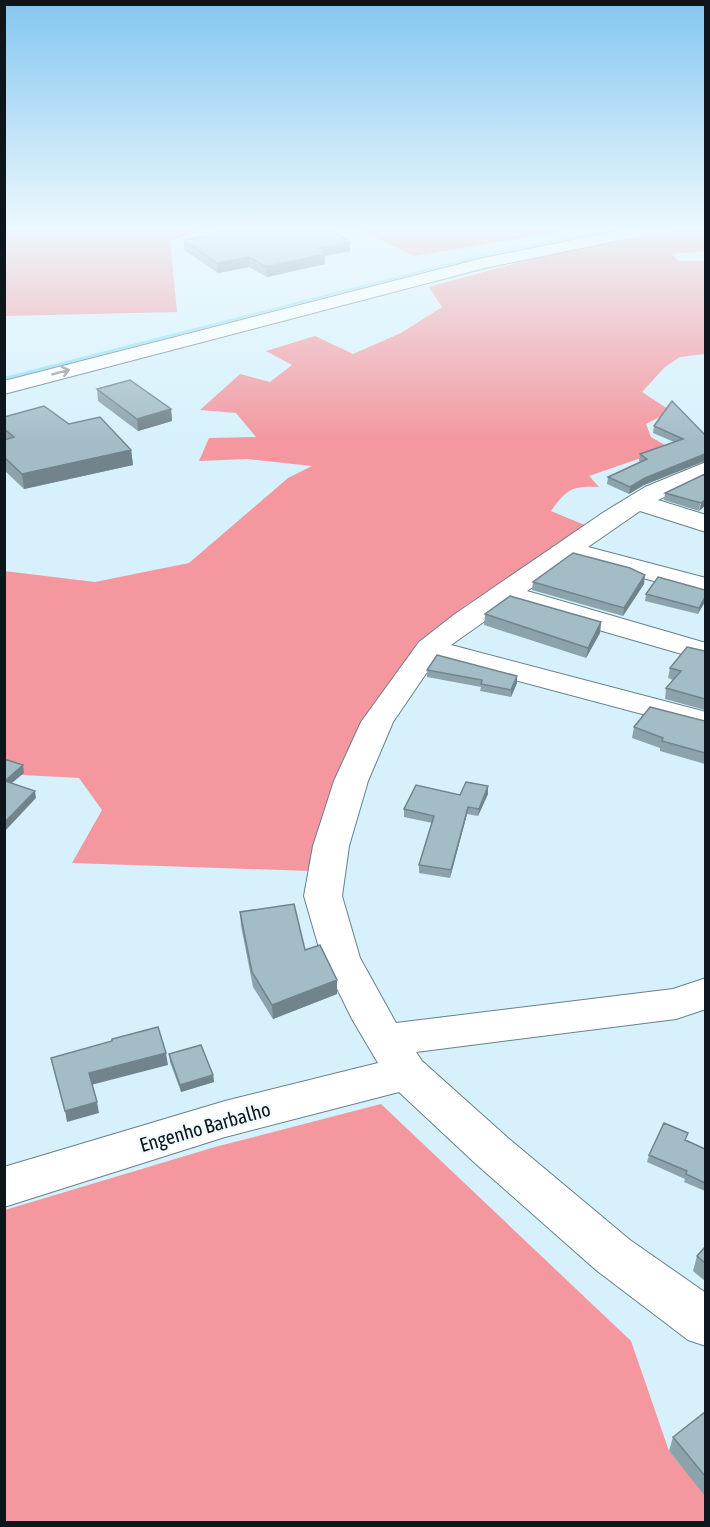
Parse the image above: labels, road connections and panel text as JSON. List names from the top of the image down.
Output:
{
  "streets": {
    "main road": ["Engenho Barbalho"]
  }
}
